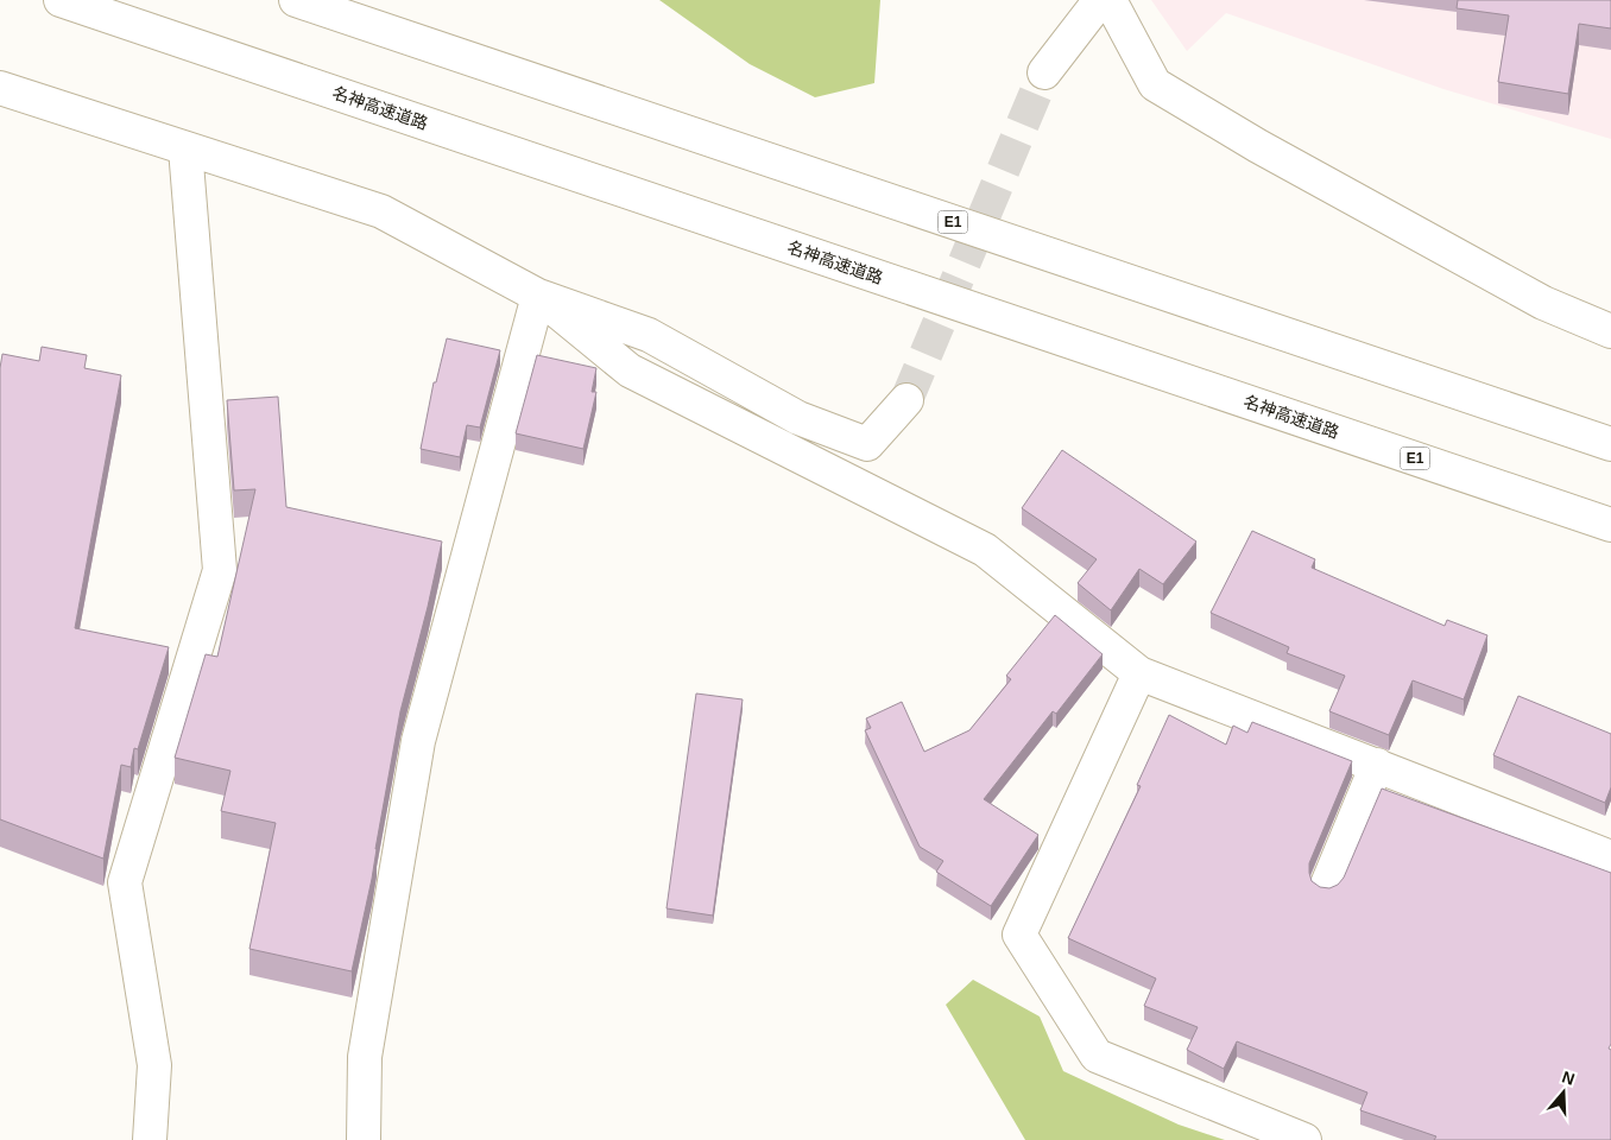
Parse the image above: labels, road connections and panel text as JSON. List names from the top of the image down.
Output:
{
  "streets": {
    "main road": ["名神高速道路", "E1"]
  },
  "north": "top"
}
